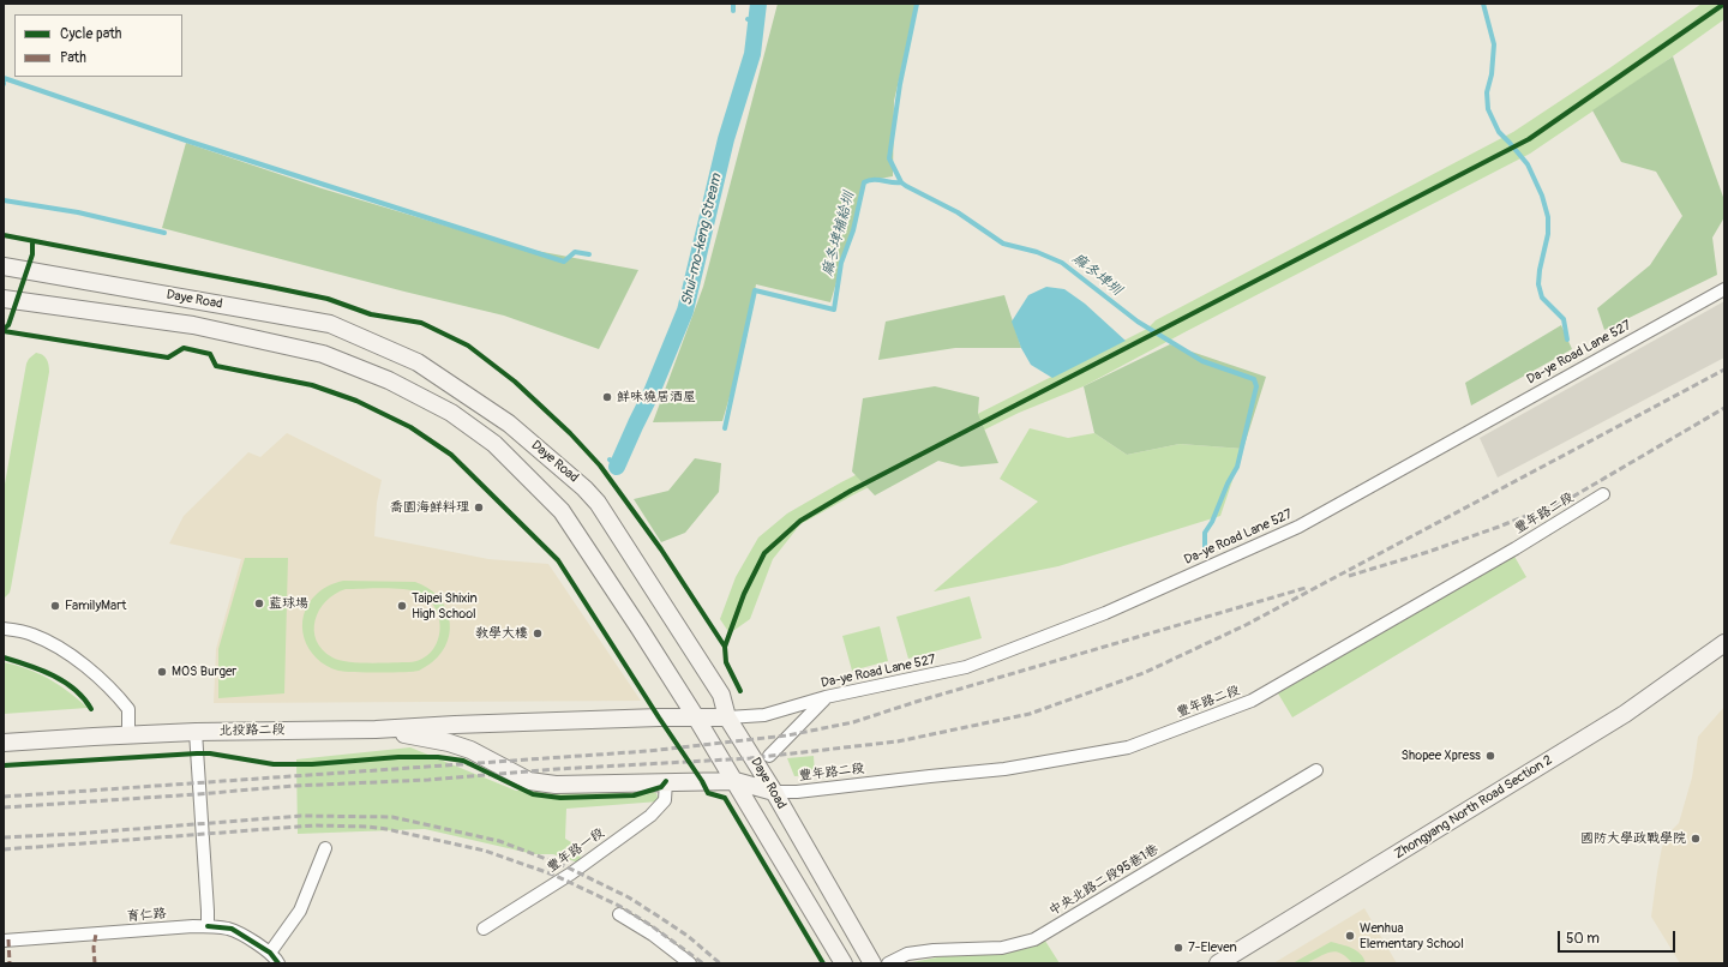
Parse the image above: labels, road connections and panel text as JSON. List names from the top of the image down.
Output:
{
  "streets": {
    "main road": ["Daye Road", "北投路二段", "Zhongyang North Road Section 2"],
    "street": [
      "Da-ye Road Lane 527",
      "豐年路二段",
      "豐年路一段",
      "中央北路二段95巷1巷",
      "育仁路"
    ]
  },
  "crossings": [
    ["Daye Road", "Da-ye Road Lane 527"],
    ["Daye Road", "豐年路二段"]
  ],
  "water": ["麻冬埤補給圳", "Shui-mo-keng Stream", "麻冬埤圳"],
  "places": [
    "鮮味燒居酒屋",
    "喬園海鮮料理",
    "藍球場",
    "FamilyMart",
    "Taipei Shixin High School",
    "教學大樓",
    "MOS Burger",
    "Shopee Xpress",
    "國防大學政戰學院",
    "Wenhua Elementary School",
    "7-Eleven"
  ],
  "legend": ["Cycle path", "Path"],
  "scale_bar": "50 m"
}
